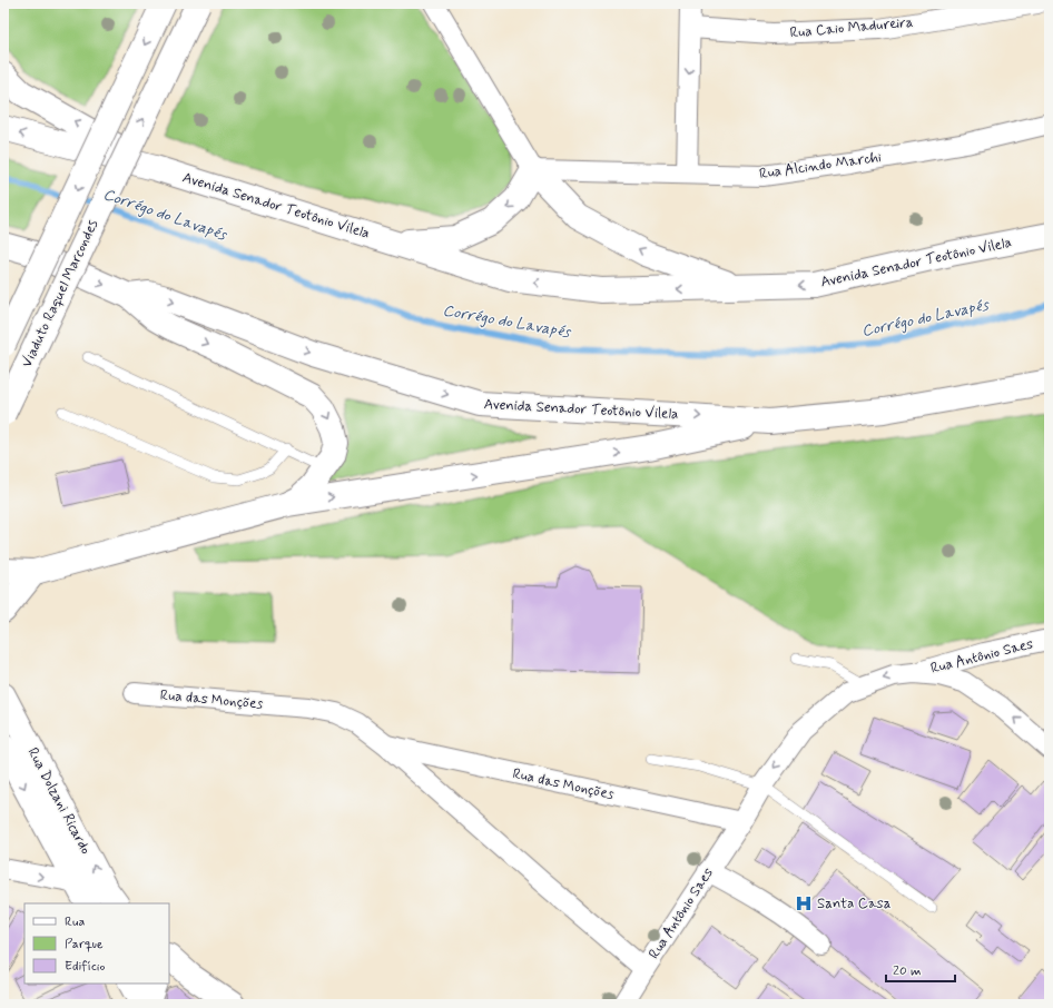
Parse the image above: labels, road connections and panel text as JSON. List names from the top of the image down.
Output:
{
  "streets": {
    "main road": ["Avenida Senador Teotônio Vilela", "Viaduto Raquel Marcondes", "Rua Dolzani Ricardo"],
    "street": [
      "Rua Caio Madureira",
      "Rua Alcindo Marchi",
      "Rua Antônio Saes",
      "Rua das Monções"
    ]
  },
  "crossings": [
    ["Rua Antônio Saes", "Rua das Monções"]
  ],
  "water": ["Corrégo do Lavapés"],
  "places": {
    "hospital": ["Santa Casa"]
  },
  "legend": ["Rua", "Parque", "Edifício"],
  "scale_bar": "20 m"
}
